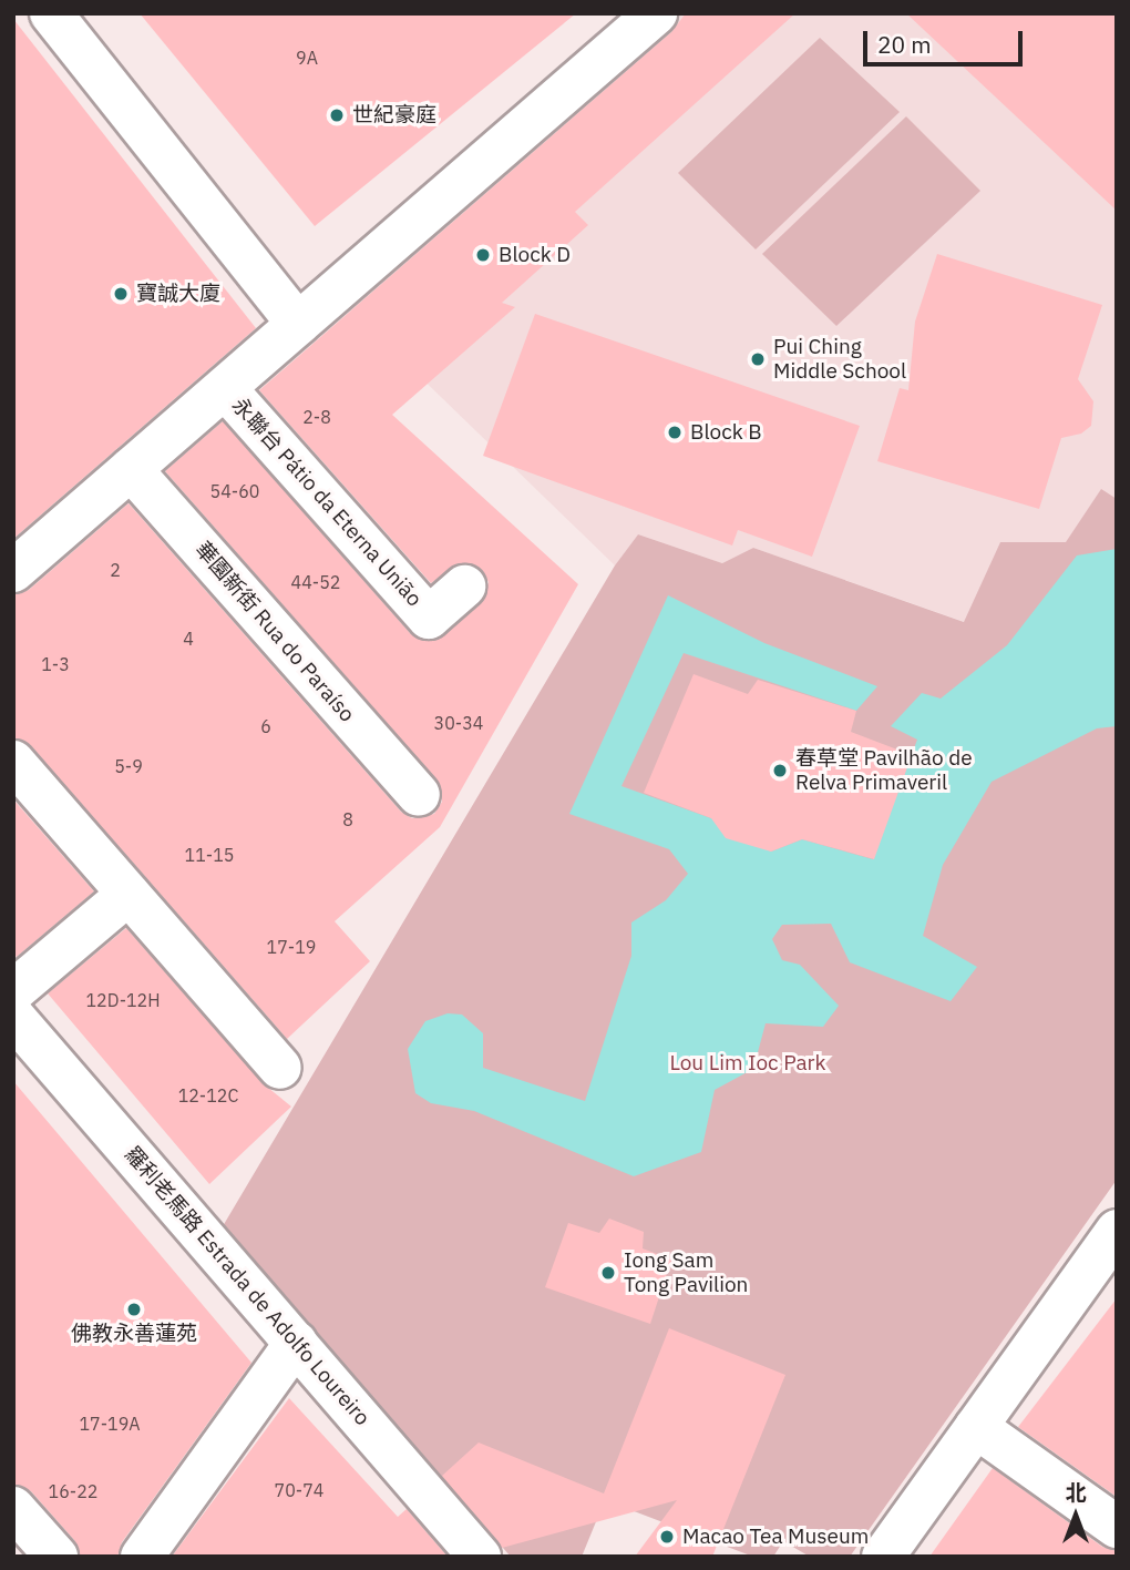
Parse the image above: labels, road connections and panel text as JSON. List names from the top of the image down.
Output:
{
  "streets": {
    "street": ["永聯台 Pátio da Eterna União", "華園新街 Rua do Paraíso", "羅利老馬路 Estrada de Adolfo Loureiro"]
  },
  "parks": ["Lou Lim Ioc Park"],
  "places": [
    "世紀豪庭",
    "Block D",
    "寶誠大廈",
    "Pui Ching Middle School",
    "Block B",
    "春草堂 Pavilhão de Relva Primaveril",
    "Iong Sam Tong Pavilion",
    "佛教永善蓮苑",
    "Macao Tea Museum"
  ],
  "house_numbers": [
    "9A",
    "2-8",
    "54-60",
    "2",
    "44-52",
    "4",
    "1-3",
    "30-34",
    "6",
    "5-9",
    "8",
    "11-15",
    "17-19",
    "12D-12H",
    "12-12C",
    "17-19A",
    "70-74",
    "16-22"
  ],
  "scale_bar": "20 m",
  "north": "top"
}
